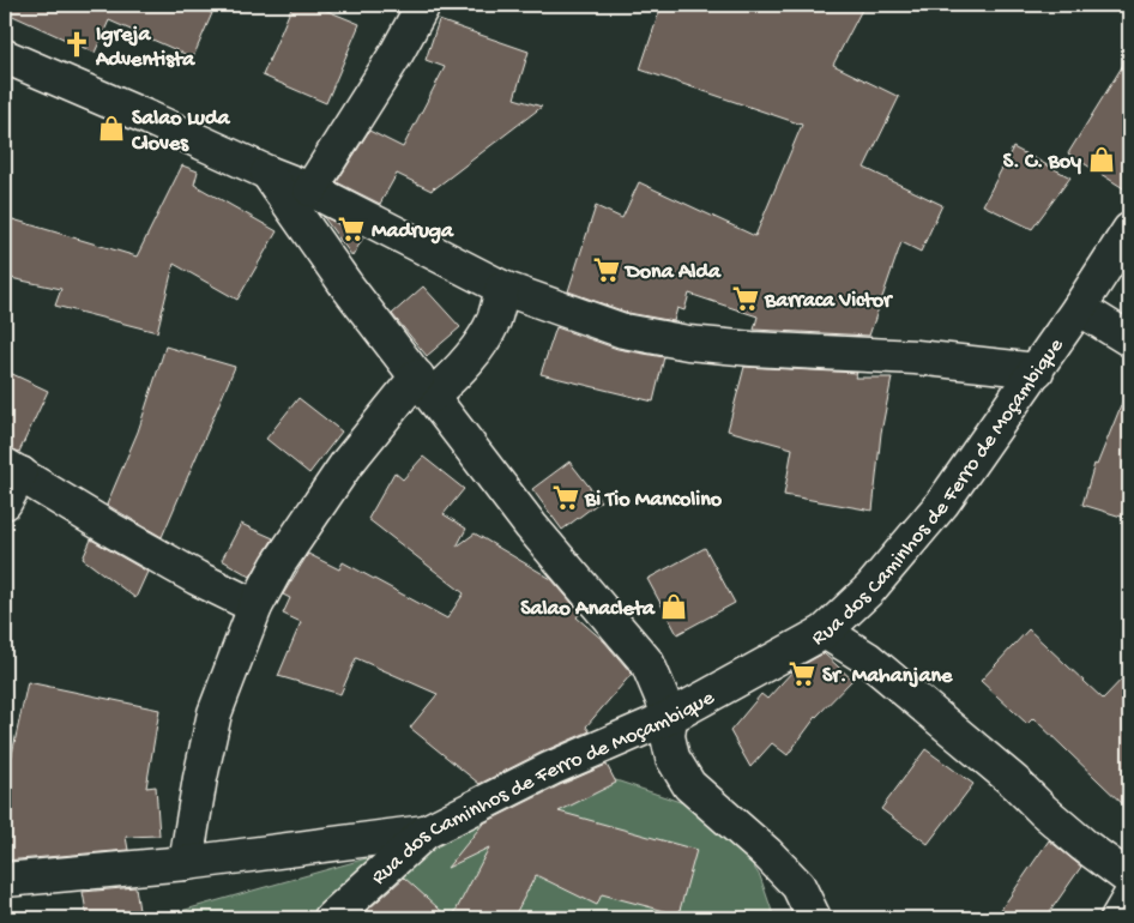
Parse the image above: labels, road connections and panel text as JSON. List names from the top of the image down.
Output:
{
  "streets": {
    "street": ["Rua dos Caminhos de Ferro de Moçambique"]
  },
  "places": {
    "church": ["Igreja Adventista"],
    "shop": ["Salao Luda Cloves", "S. C. Boy", "Salao Anacleta"],
    "supermarket": [
      "Madruga",
      "Dona Alda",
      "Barraca Victor",
      "Bi Tio Mancolino",
      "Sr. Mahanjane"
    ]
  }
}
